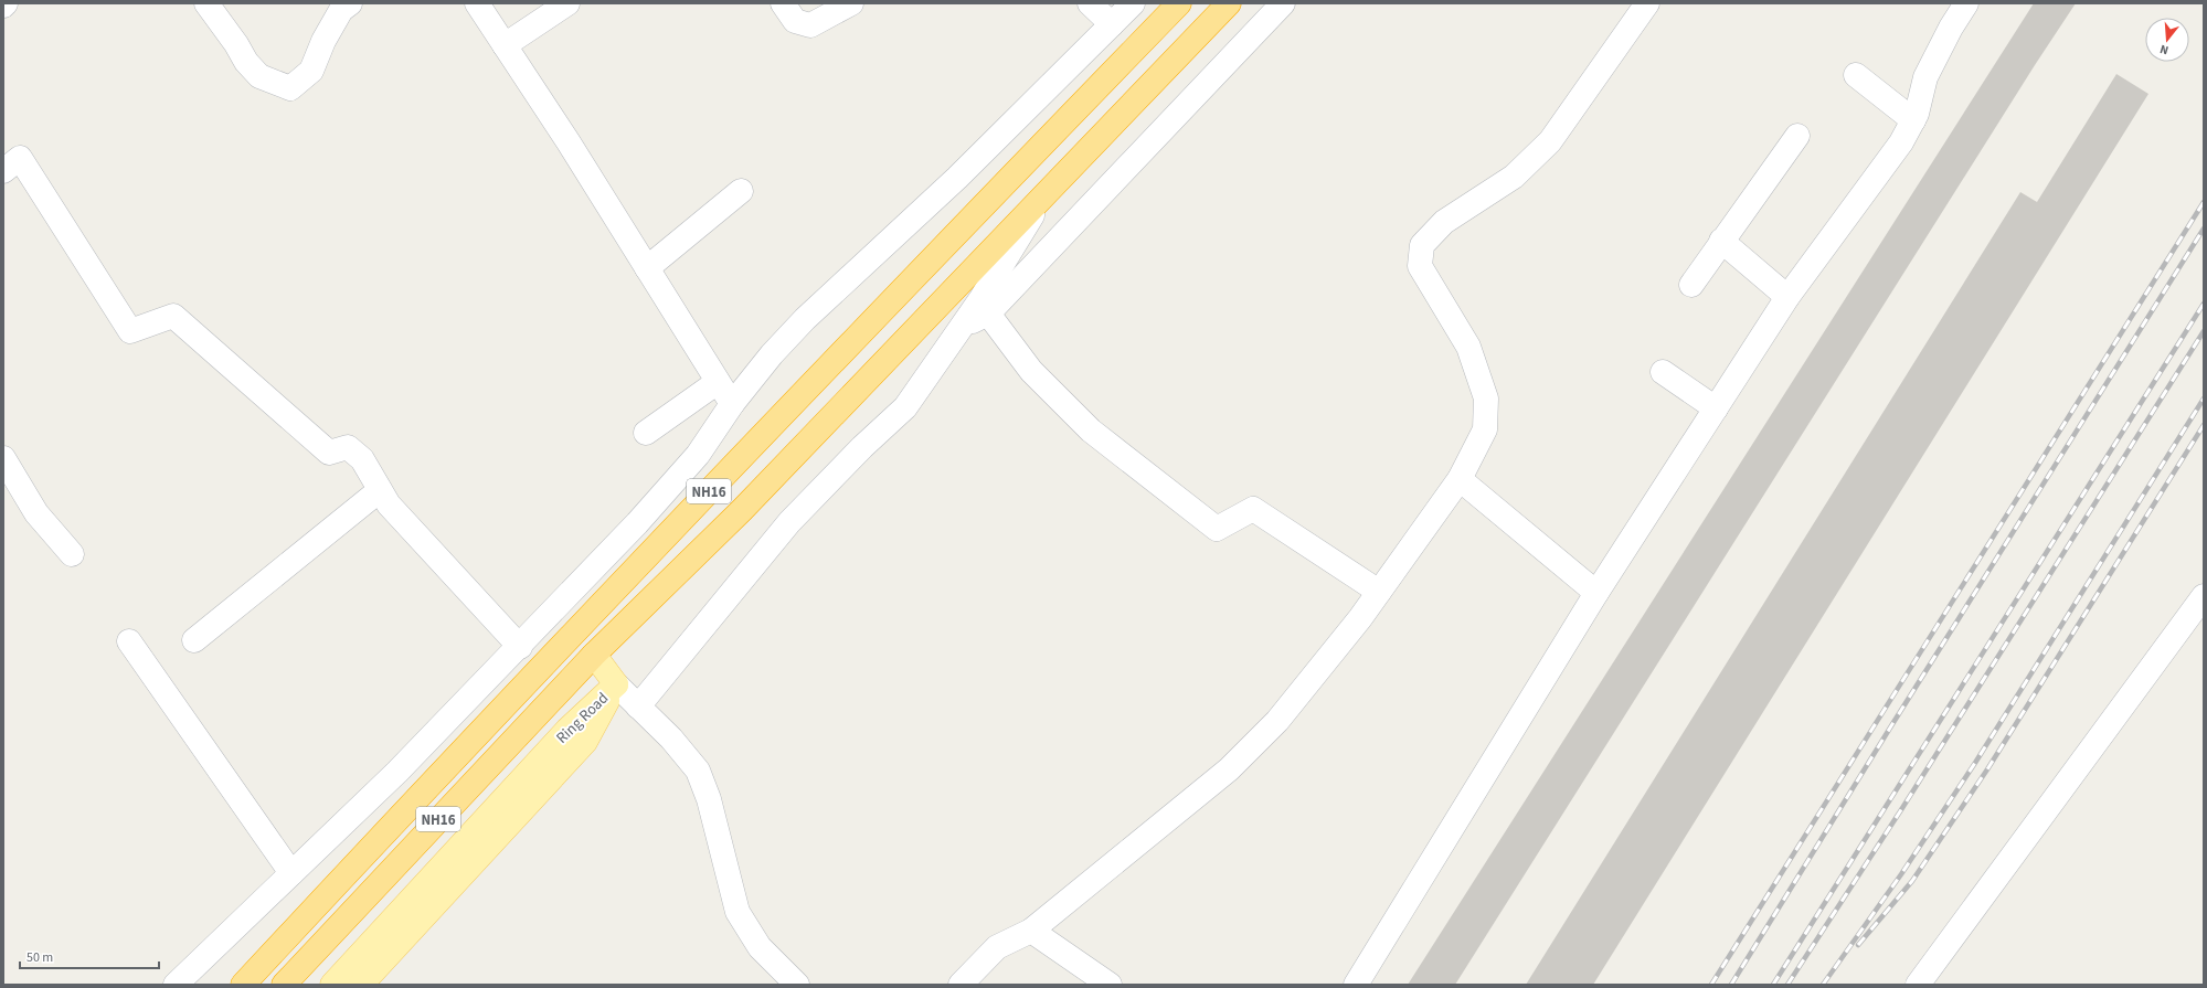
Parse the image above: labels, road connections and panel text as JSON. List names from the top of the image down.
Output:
{
  "streets": {
    "highway": ["NH16"],
    "main road": ["Ring Road"]
  },
  "scale_bar": "50 m",
  "north": "bottom"
}
